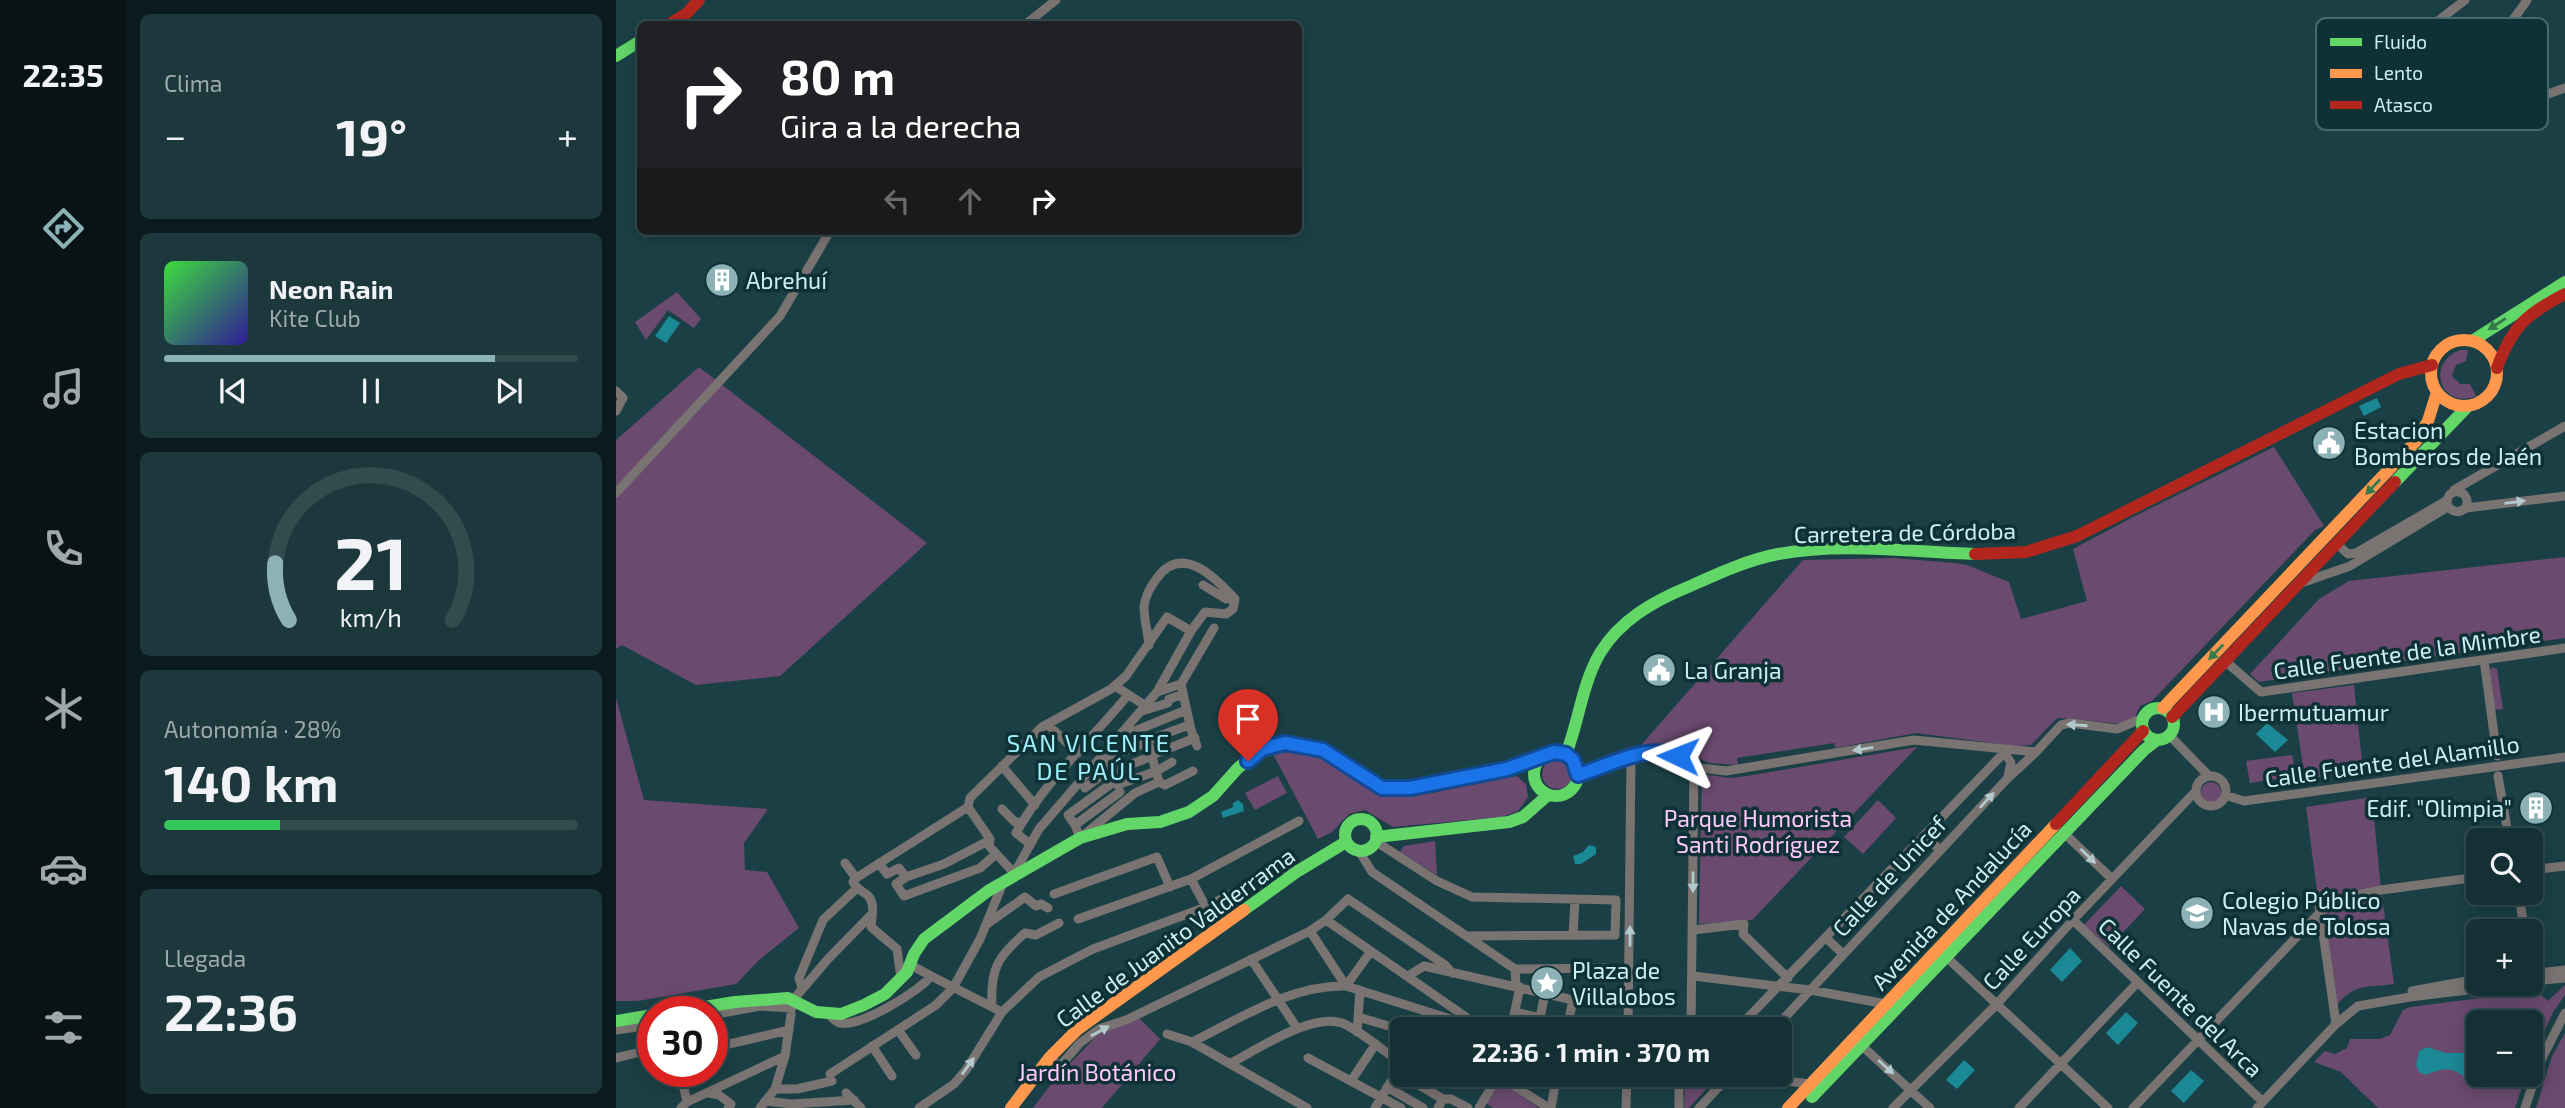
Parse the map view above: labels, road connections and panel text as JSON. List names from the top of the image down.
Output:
{
  "streets": {
    "main road": ["Carretera de Córdoba", "Avenida de Andalucía", "Calle de Juanito Valderrama"],
    "street": [
      "Calle Fuente de la Mimbre",
      "Calle Fuente del Alamillo",
      "Calle de Unicef",
      "Calle Europa",
      "Calle Fuente del Arca"
    ]
  },
  "crossings": [
    ["Calle Fuente del Alamillo", "Calle Europa"],
    ["Calle de Unicef", "Avenida de Andalucía"],
    ["Calle Europa", "Calle Fuente del Arca"]
  ],
  "districts": ["SAN VICENTE DE PAÚL"],
  "parks": ["Parque Humorista Santi Rodríguez", "Jardín Botánico"],
  "places": {
    "building": ["Abrehuí", "Edif. \"Olimpia\""],
    "public building": ["Estacion Bomberos de Jaén", "La Granja"],
    "hospital": ["Ibermutuamur"],
    "school or university": ["Colegio Público Navas de Tolosa"],
    "place": ["Plaza de Villalobos"]
  },
  "legend": ["Fluido", "Lento", "Atasco"],
  "page": {
    "tabs": "22:35",
    "tile": [
      "Clima",
      ["Autonomía · 28%", "140 km"],
      ["Llegada", "22:36"]
    ],
    "turn": ["80 m", "Gira a la derecha"],
    "heat": ["−", "19°", "+"],
    "song": ["Neon Rain", "Kite Club"],
    "map_buttons": ["+", "−"],
    "limit": "30",
    "trip": "22:36 · 1 min · 370 m",
    "gauge": ["21", "km/h"]
  }
}
